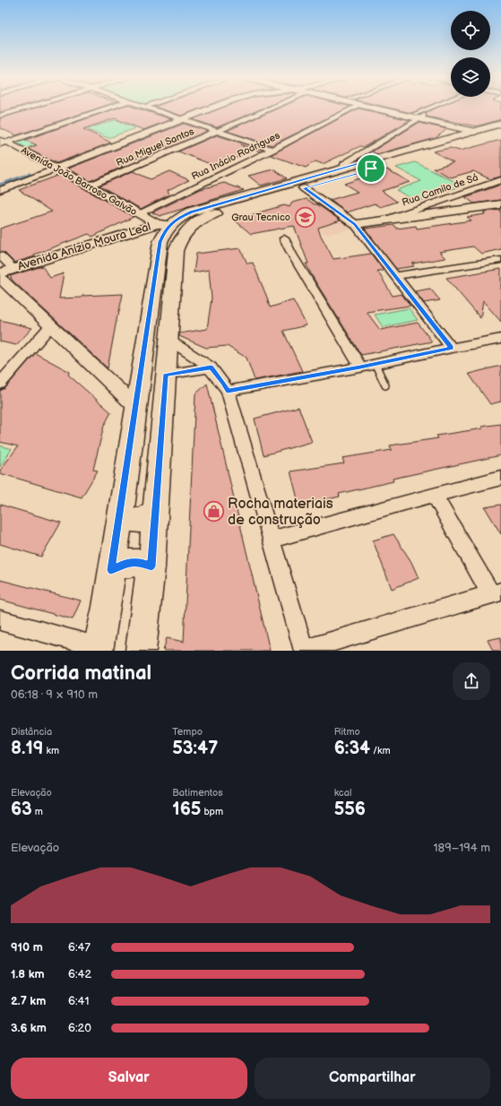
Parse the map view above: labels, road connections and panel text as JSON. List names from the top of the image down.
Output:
{
  "streets": {
    "street": [
      "Rua Miguel Santos",
      "Rua Inácio Rodrigues",
      "Avenida João Barroso Galvão",
      "Rua Camilo de Sá",
      "Avenida Anízio Moura Leal"
    ]
  },
  "crossings": [
    ["Rua Miguel Santos", "Avenida João Barroso Galvão"],
    ["Rua Inácio Rodrigues", "Avenida João Barroso Galvão"],
    ["Avenida João Barroso Galvão", "Avenida Anízio Moura Leal"]
  ],
  "places": {
    "school or university": ["Grau Tecnico"],
    "shop": ["Rocha materiais de construção"]
  },
  "page": {
    "heading": ["Corrida matinal", "06:18 · 9 × 910 m"],
    "stats": [
      ["Distância", "8.19 km"],
      ["Tempo", "53:47"],
      ["Ritmo", "6:34 /km"],
      ["Elevação", "63 m"],
      ["Batimentos", "165 bpm"],
      ["kcal", "556"]
    ],
    "chart": ["Elevação", "189–194 m"],
    "list": [
      {
        "name": "910 m",
        "note": "6:47"
      },
      {
        "name": "1.8 km",
        "note": "6:42"
      },
      {
        "name": "2.7 km",
        "note": "6:41"
      },
      {
        "name": "3.6 km",
        "note": "6:20"
      }
    ],
    "buttons": ["Salvar", "Compartilhar"]
  }
}
